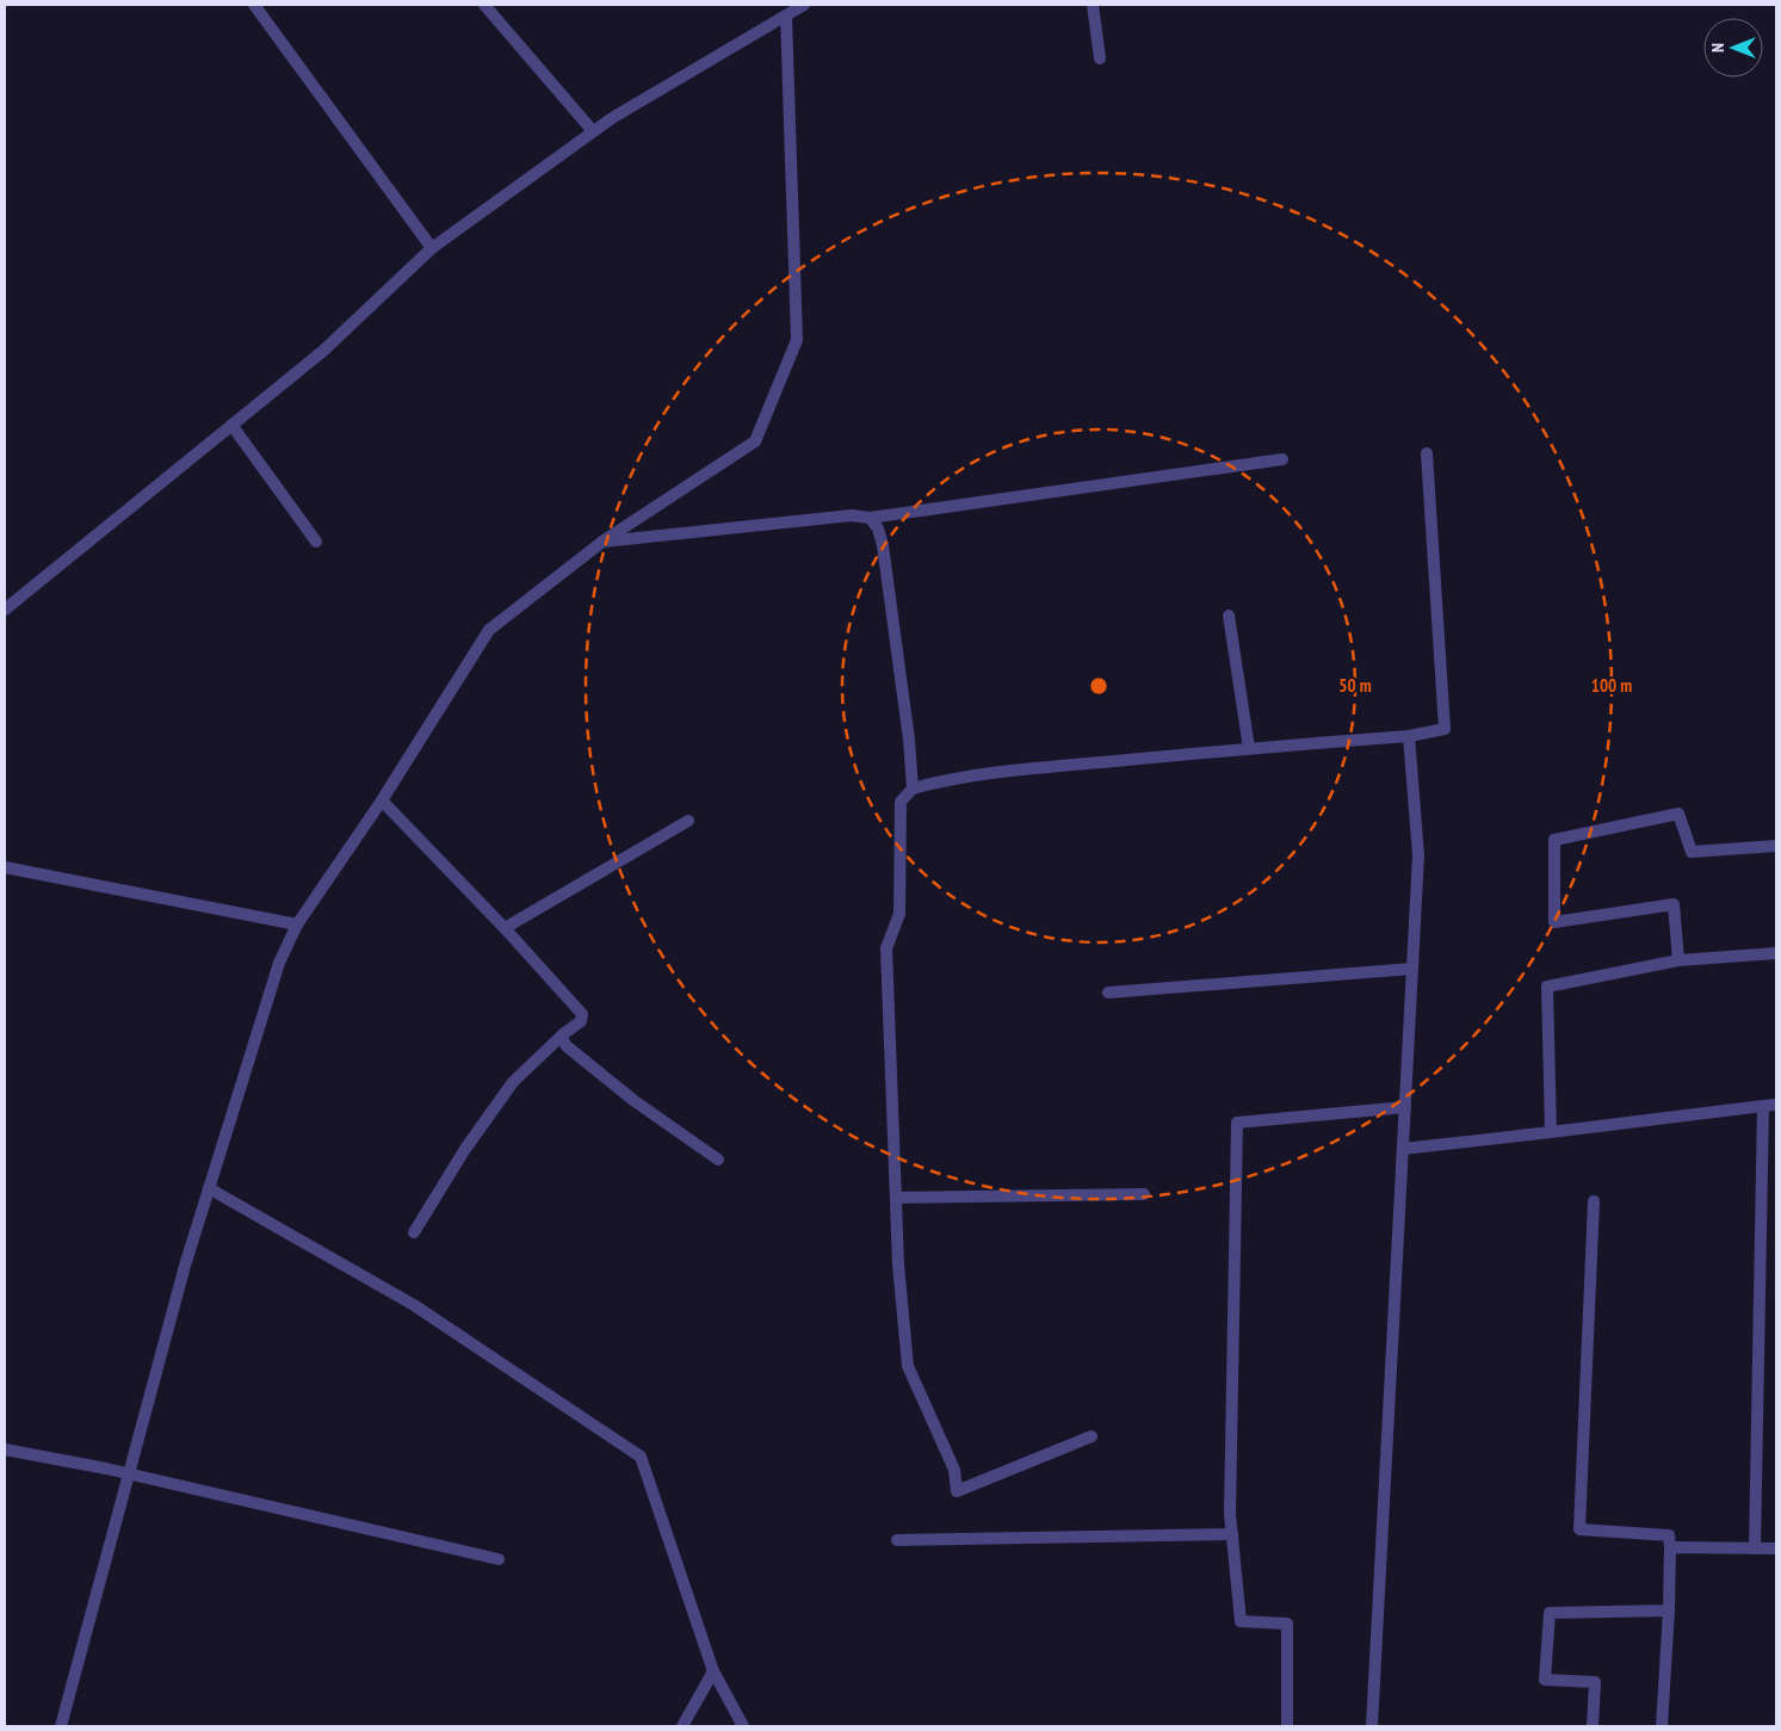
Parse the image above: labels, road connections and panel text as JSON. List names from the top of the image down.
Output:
{
  "north": "left",
  "rings": ["50 m", "100 m"]
}
